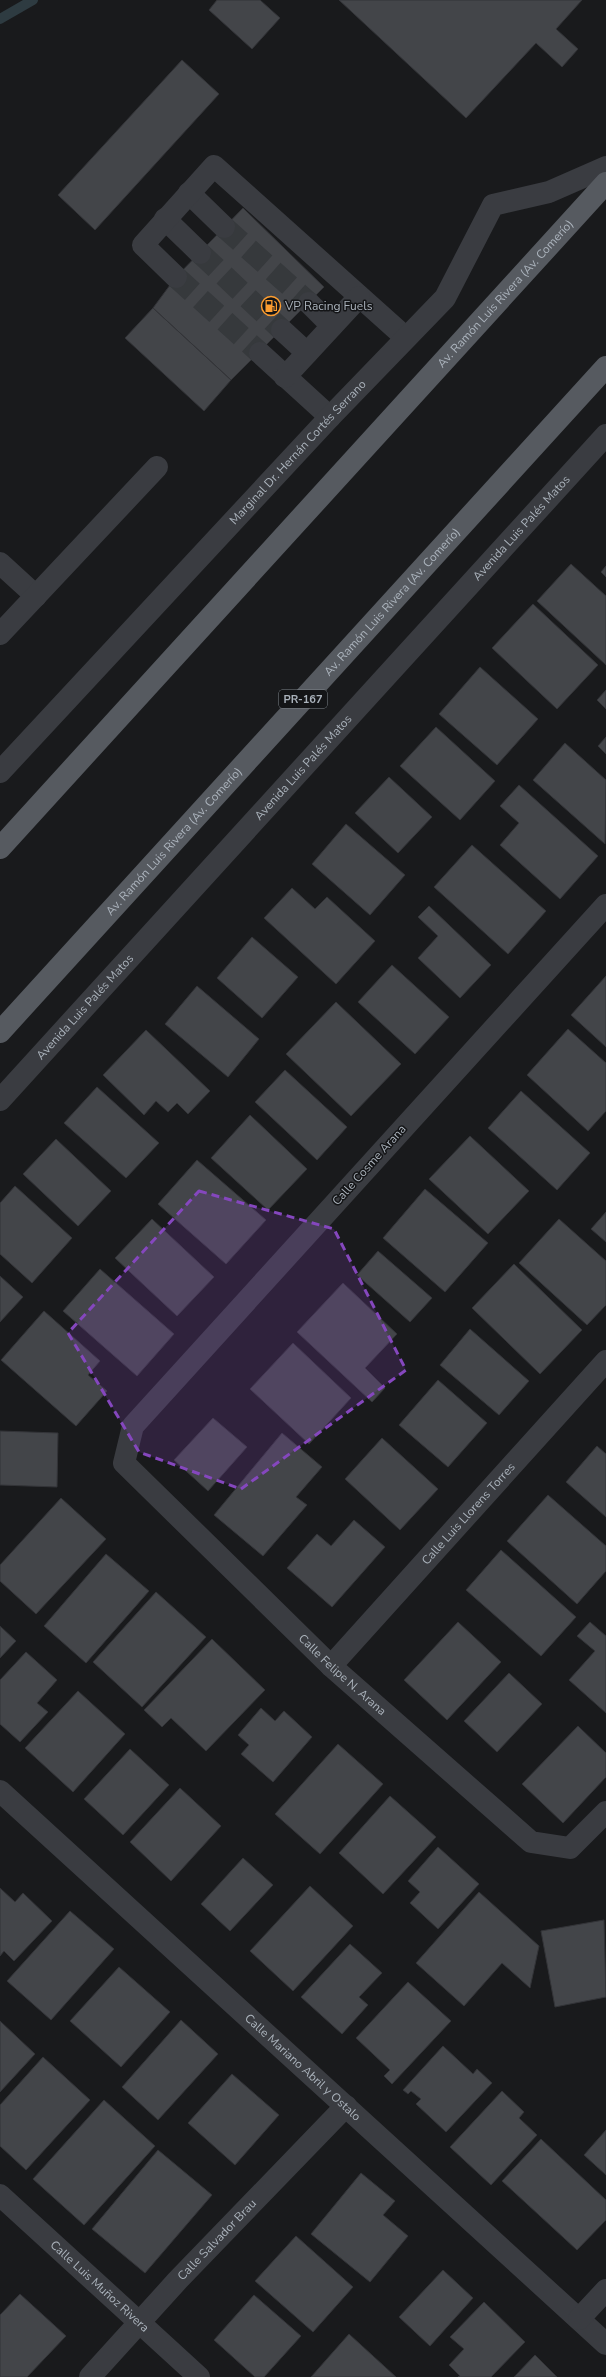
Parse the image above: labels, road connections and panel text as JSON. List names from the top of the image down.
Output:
{
  "streets": {
    "main road": ["Av. Ramón Luis Rivera (Av. Comerío)", "PR-167"],
    "street": [
      "Marginal Dr. Hernán Cortés Serrano",
      "Avenida Luis Palés Matos",
      "Calle Cosme Arana",
      "Calle Luis Llorens Torres",
      "Calle Felipe N. Arana",
      "Calle Mariano Abril y Ostalo",
      "Calle Salvador Brau",
      "Calle Luis Muñoz Rivera"
    ]
  },
  "crossings": [
    ["Calle Cosme Arana", "Calle Felipe N. Arana"],
    ["Calle Luis Llorens Torres", "Calle Felipe N. Arana"],
    ["Calle Mariano Abril y Ostalo", "Calle Salvador Brau"],
    ["Calle Salvador Brau", "Calle Luis Muñoz Rivera"]
  ],
  "places": {
    "fuel station": ["VP Racing Fuels"]
  }
}
